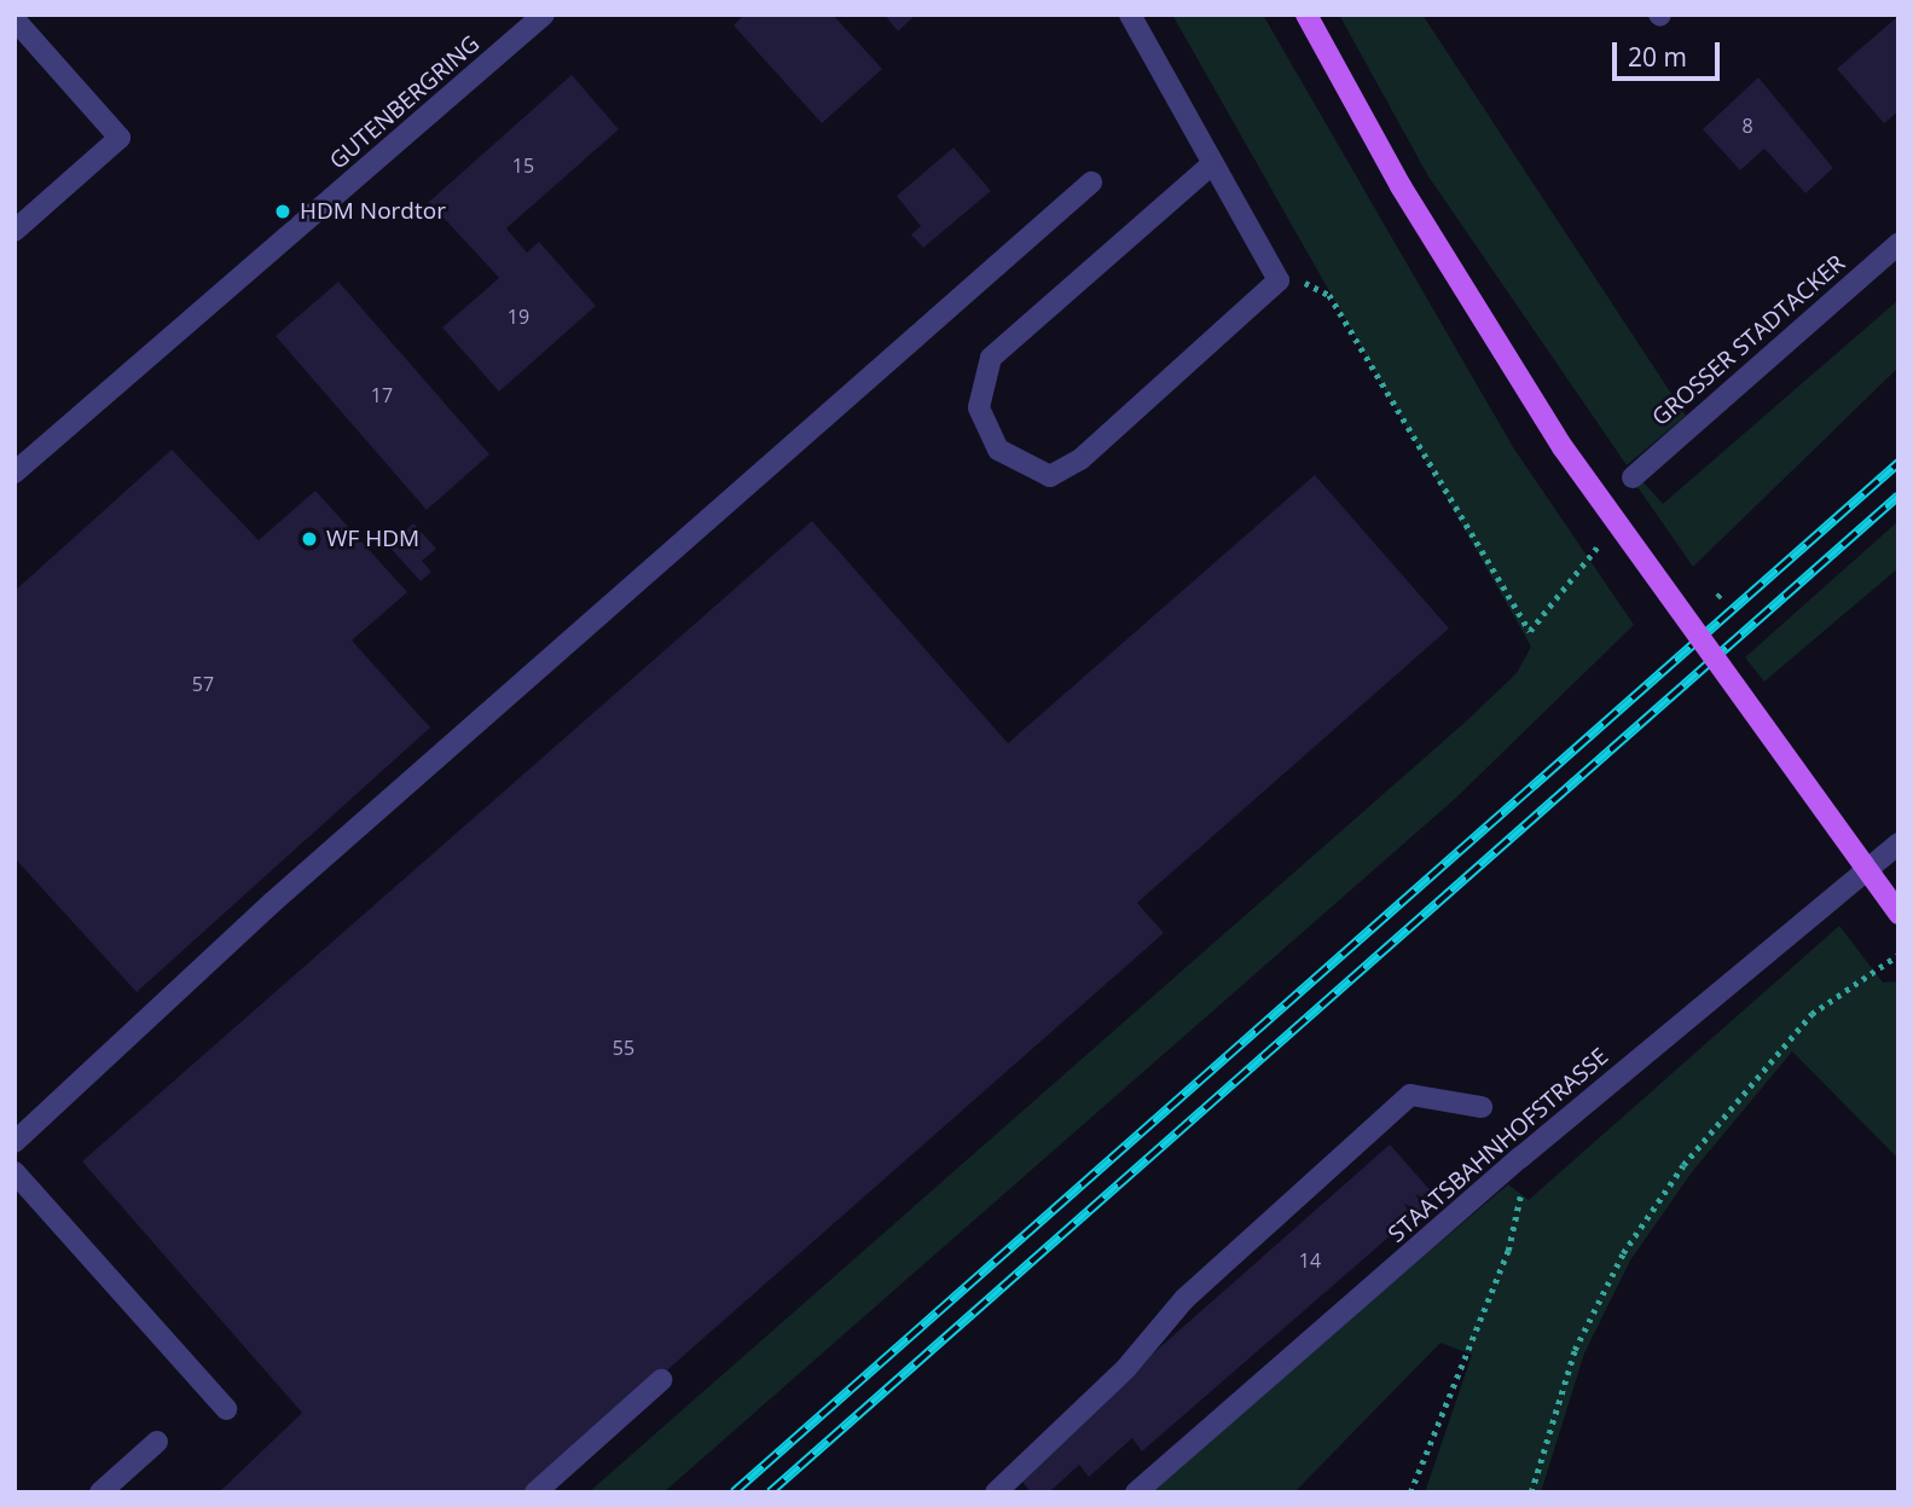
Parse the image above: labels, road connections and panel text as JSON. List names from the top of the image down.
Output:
{
  "streets": {
    "street": ["GUTENBERGRING", "GROSSER STADTACKER", "STAATSBAHNHOFSTRASSE"]
  },
  "places": ["HDM Nordtor", "WF HDM"],
  "house_numbers": [
    "8",
    "15",
    "19",
    "17",
    "57",
    "55",
    "14"
  ],
  "scale_bar": "20 m"
}
